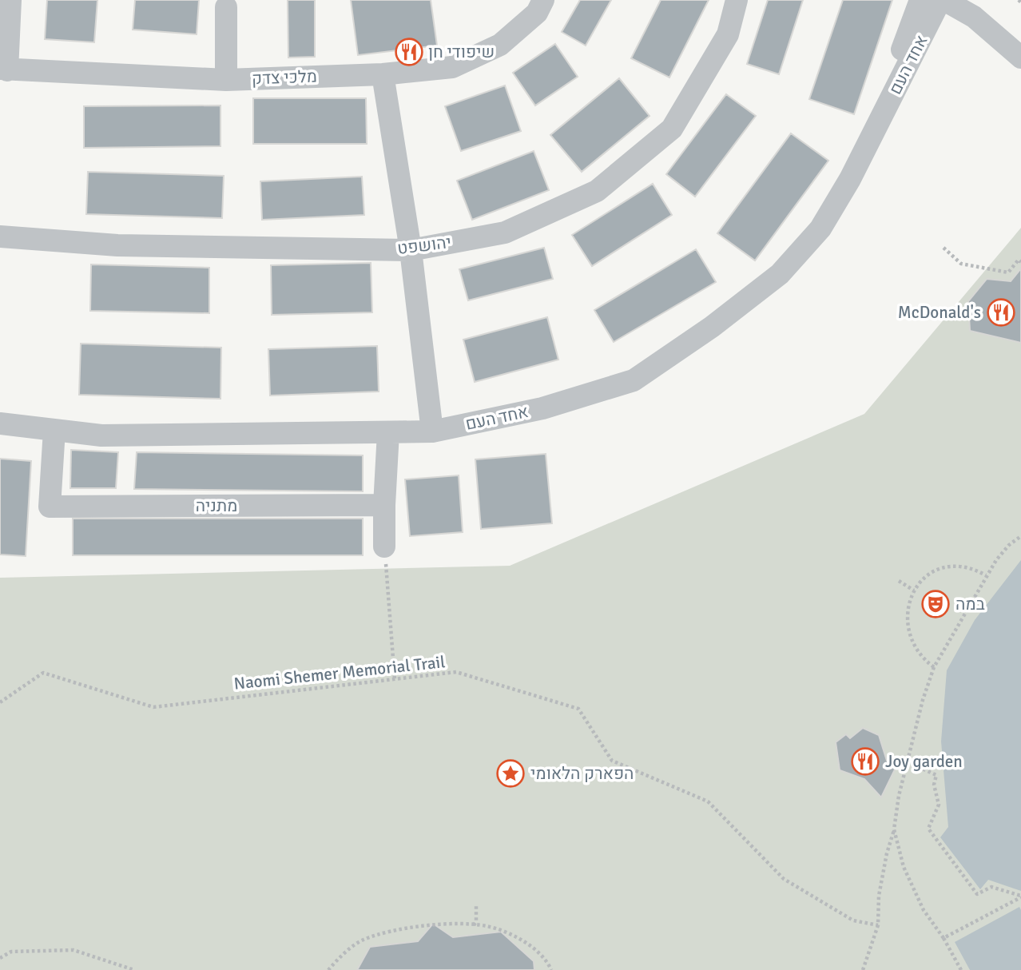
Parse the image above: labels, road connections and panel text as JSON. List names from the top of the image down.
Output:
{
  "streets": {
    "street": [
      "אחד העם",
      "מלכי צדק",
      "יהושפט",
      "מתניה"
    ],
    "path": ["Naomi Shemer Memorial Trail"]
  },
  "crossings": [
    ["אחד העם", "מתניה"]
  ],
  "places": {
    "restaurant": ["שיפודי חן", "McDonald's", "Joy garden"],
    "theatre": ["במה"],
    "place": ["הפארק הלאומי"]
  }
}
